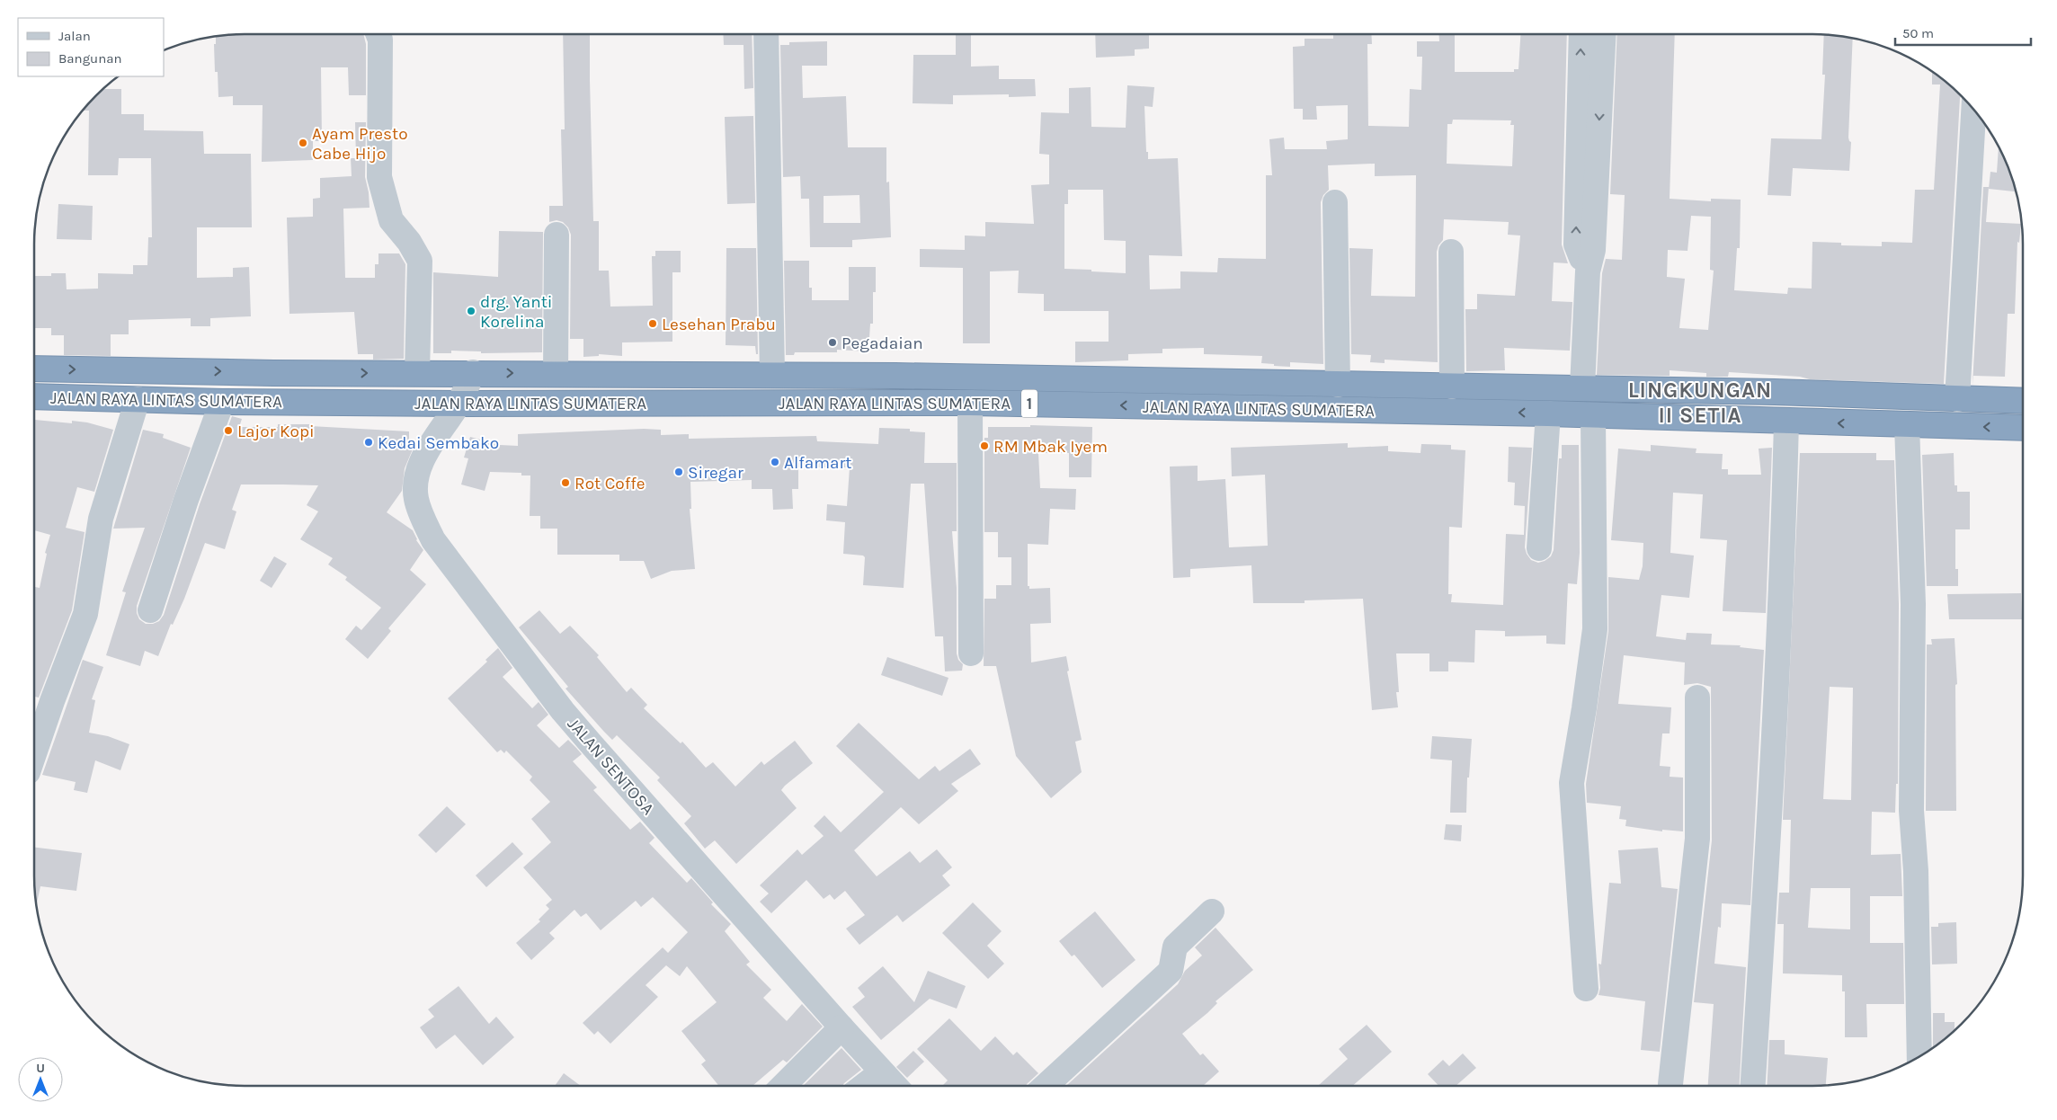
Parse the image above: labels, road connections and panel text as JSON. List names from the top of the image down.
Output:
{
  "streets": {
    "highway": ["JALAN RAYA LINTAS SUMATERA", "1"],
    "street": ["JALAN SENTOSA"]
  },
  "crossings": [
    ["JALAN RAYA LINTAS SUMATERA", "JALAN SENTOSA"]
  ],
  "districts": ["LINGKUNGAN II SETIA"],
  "places": [
    "Ayam Presto Cabe Hijo",
    "drg. Yanti Korelina",
    "Lesehan Prabu",
    "Pegadaian",
    "Lajor Kopi",
    "Kedai Sembako",
    "RM Mbak Iyem",
    "Alfamart",
    "Siregar",
    "Rot Coffe"
  ],
  "legend": ["Jalan", "Bangunan"],
  "scale_bar": "50 m",
  "north": "top"
}
